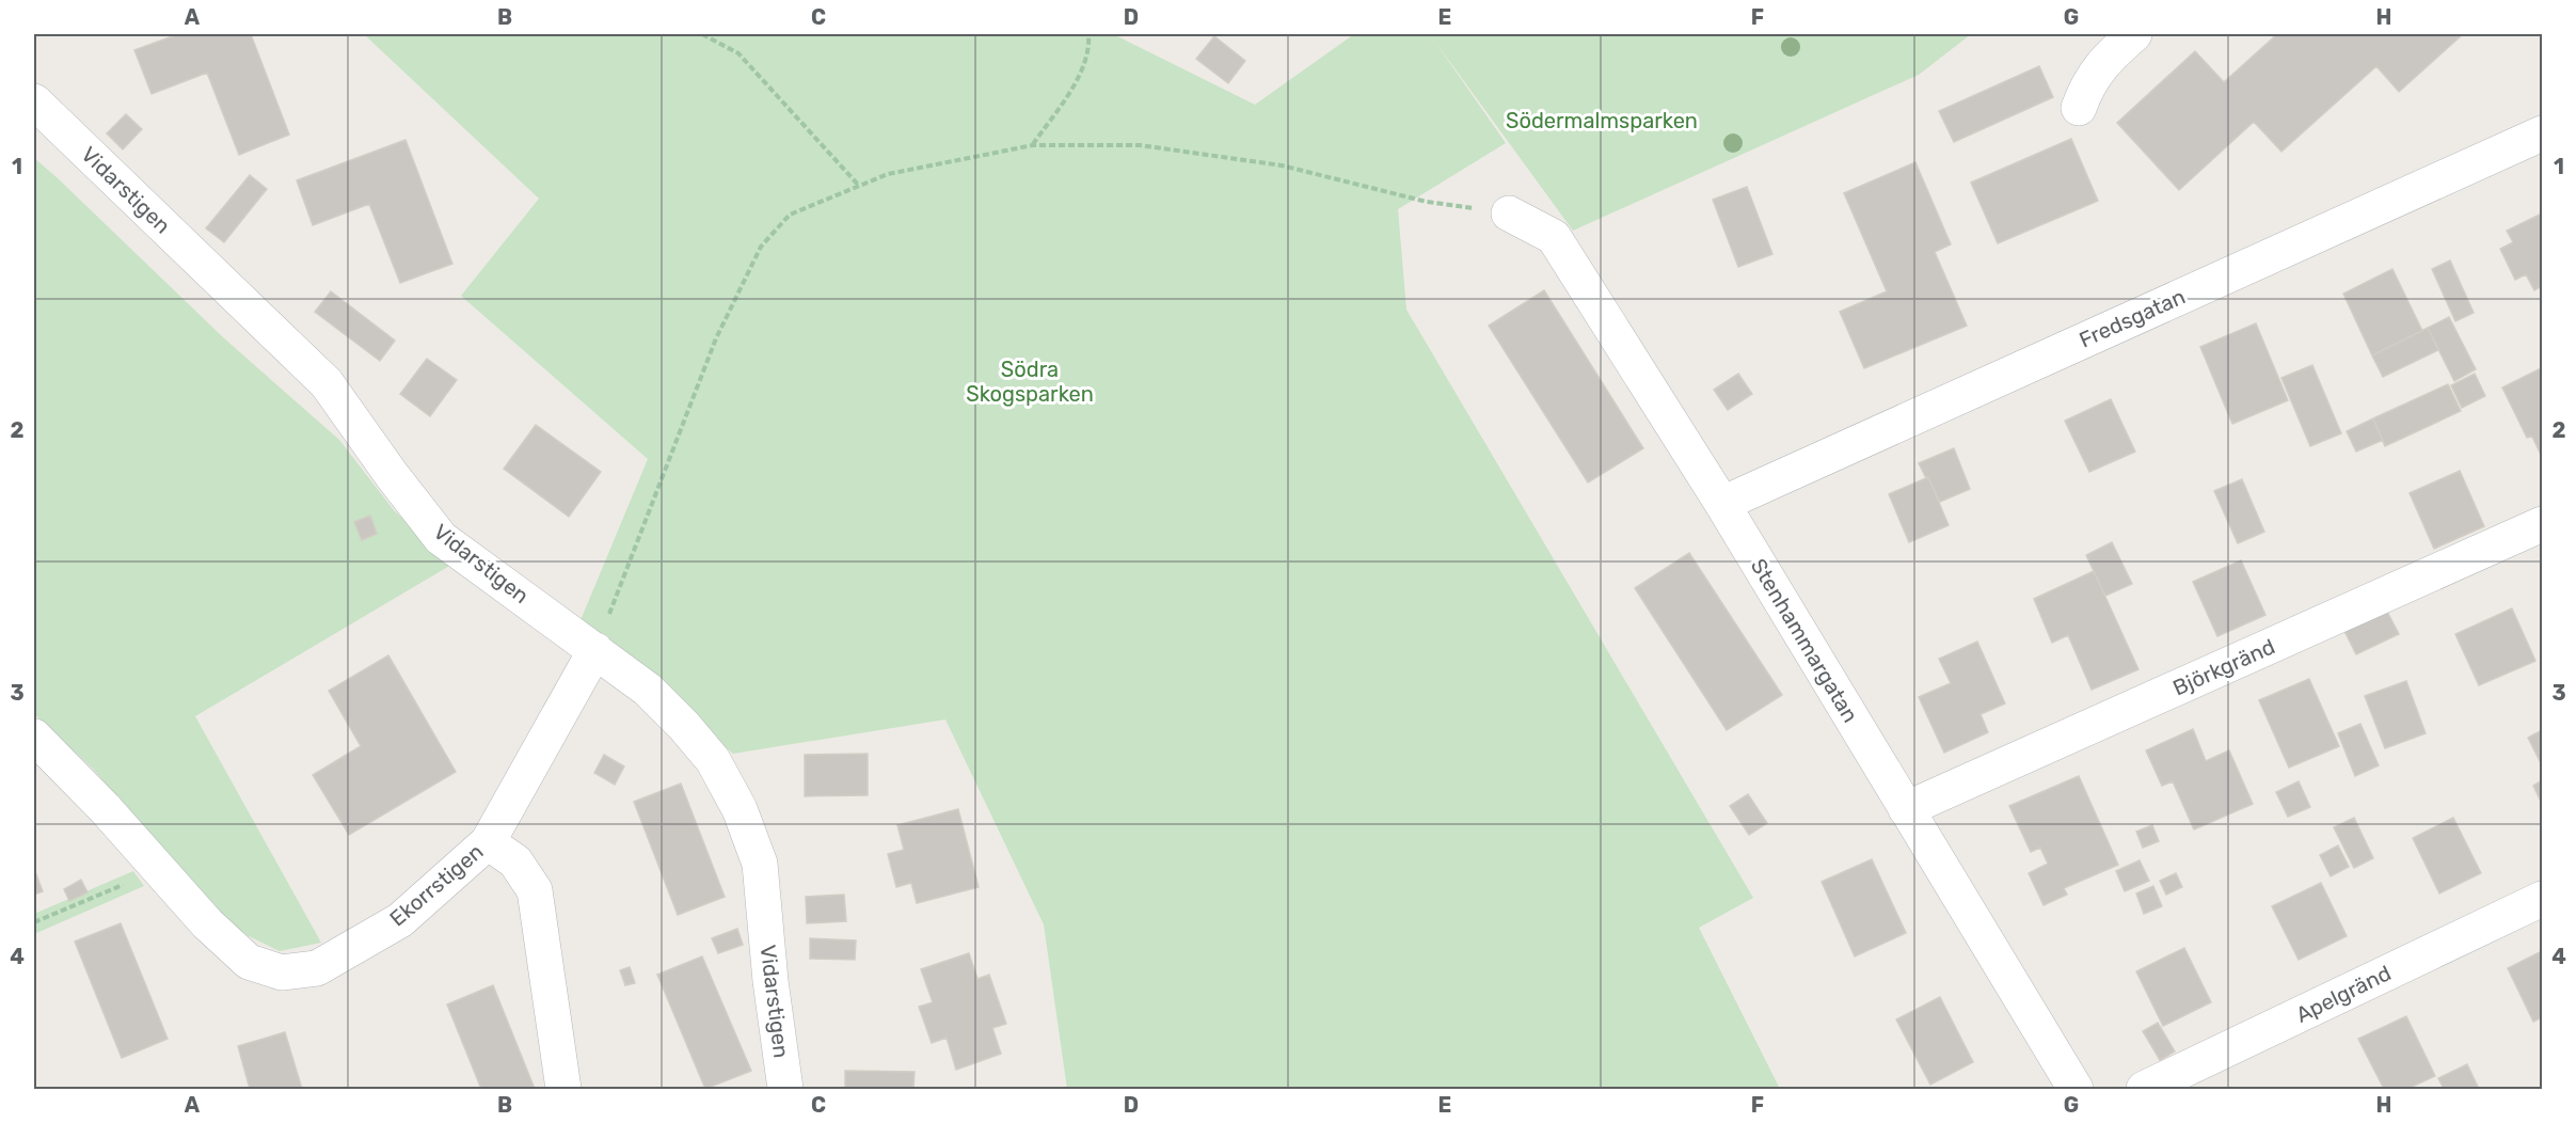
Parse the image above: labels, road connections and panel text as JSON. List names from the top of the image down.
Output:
{
  "streets": {
    "street": [
      "Vidarstigen",
      "Fredsgatan",
      "Stenhammargatan",
      "Björkgränd",
      "Ekorrstigen",
      "Apelgränd"
    ]
  },
  "crossings": [
    ["Fredsgatan", "Stenhammargatan"],
    ["Stenhammargatan", "Björkgränd"]
  ],
  "parks": ["Södermalmsparken", "Södra Skogsparken"],
  "grid": {
    "columns": [
      "A",
      "B",
      "C",
      "D",
      "E",
      "F",
      "G",
      "H"
    ],
    "rows": [
      "1",
      "2",
      "3",
      "4"
    ]
  }
}
